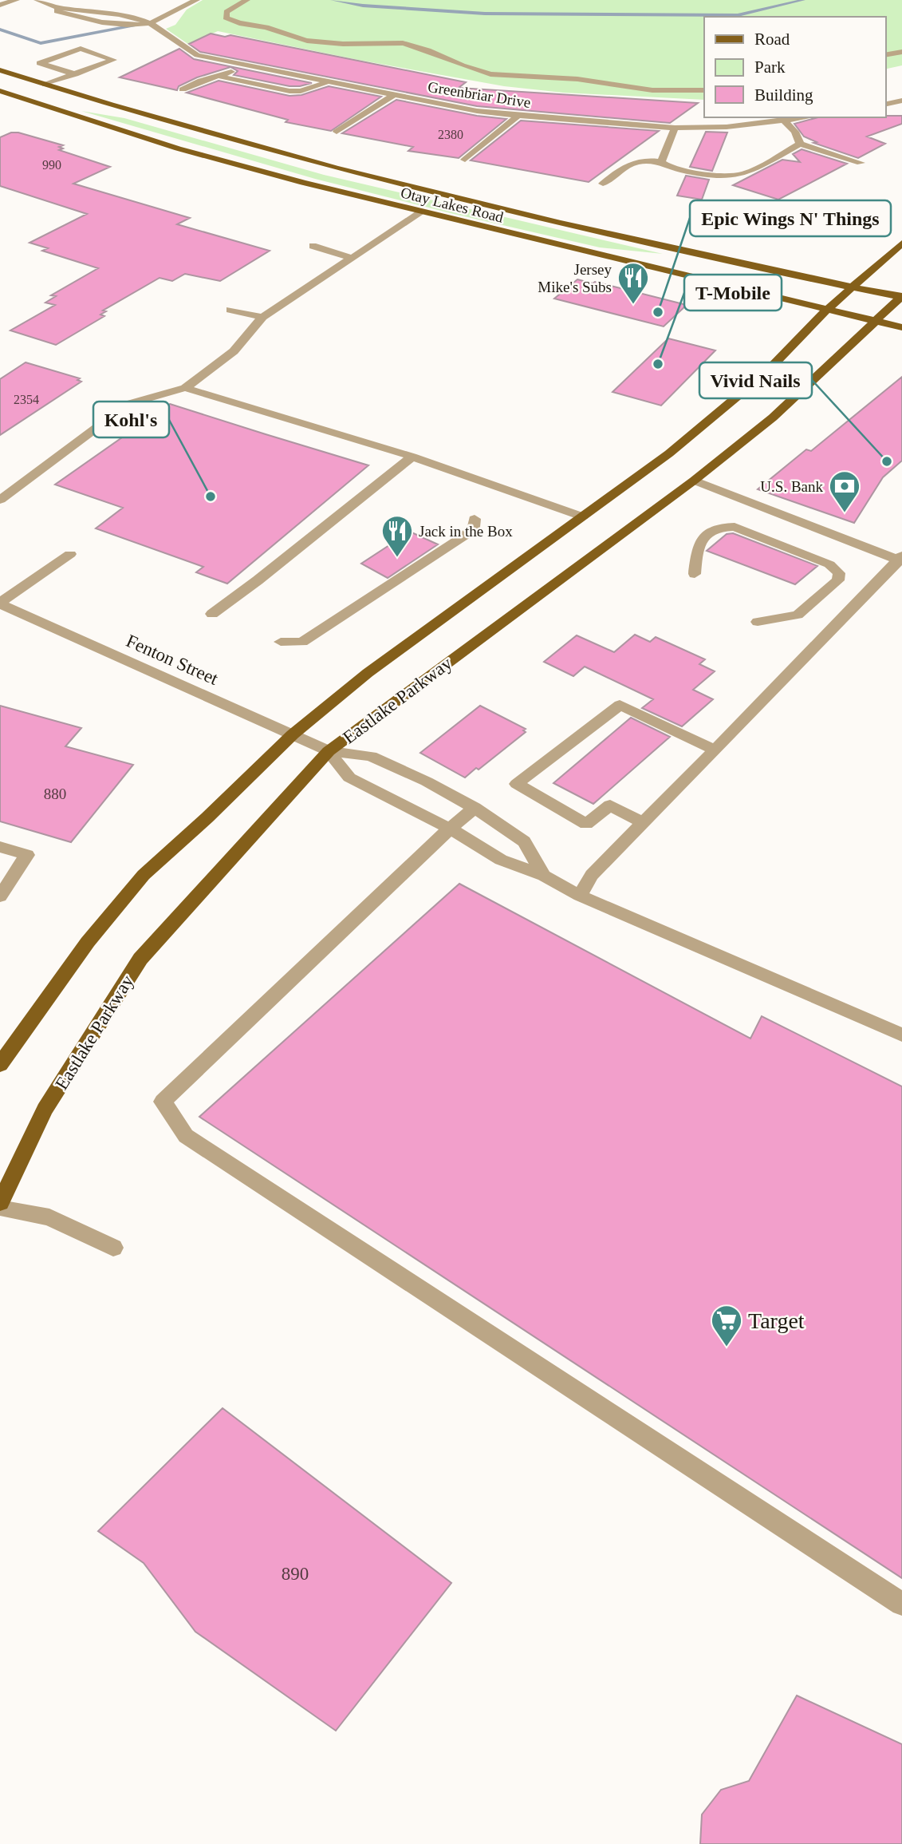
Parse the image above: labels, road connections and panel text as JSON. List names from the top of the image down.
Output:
{
  "streets": {
    "main road": ["Otay Lakes Road", "Eastlake Parkway"],
    "street": ["Greenbriar Drive", "Fenton Street"]
  },
  "crossings": [
    ["Otay Lakes Road", "Eastlake Parkway"],
    ["Fenton Street", "Eastlake Parkway"]
  ],
  "places": {
    "restaurant": ["Jersey Mike's Subs", "Jack in the Box"],
    "other": [
      "Epic Wings N' Things",
      "T-Mobile",
      "Vivid Nails",
      "Kohl's"
    ],
    "bank": ["U.S. Bank"],
    "supermarket": ["Target"]
  },
  "house_numbers": [
    "2380",
    "990",
    "2354",
    "880",
    "890"
  ],
  "legend": ["Road", "Park", "Building"]
}
